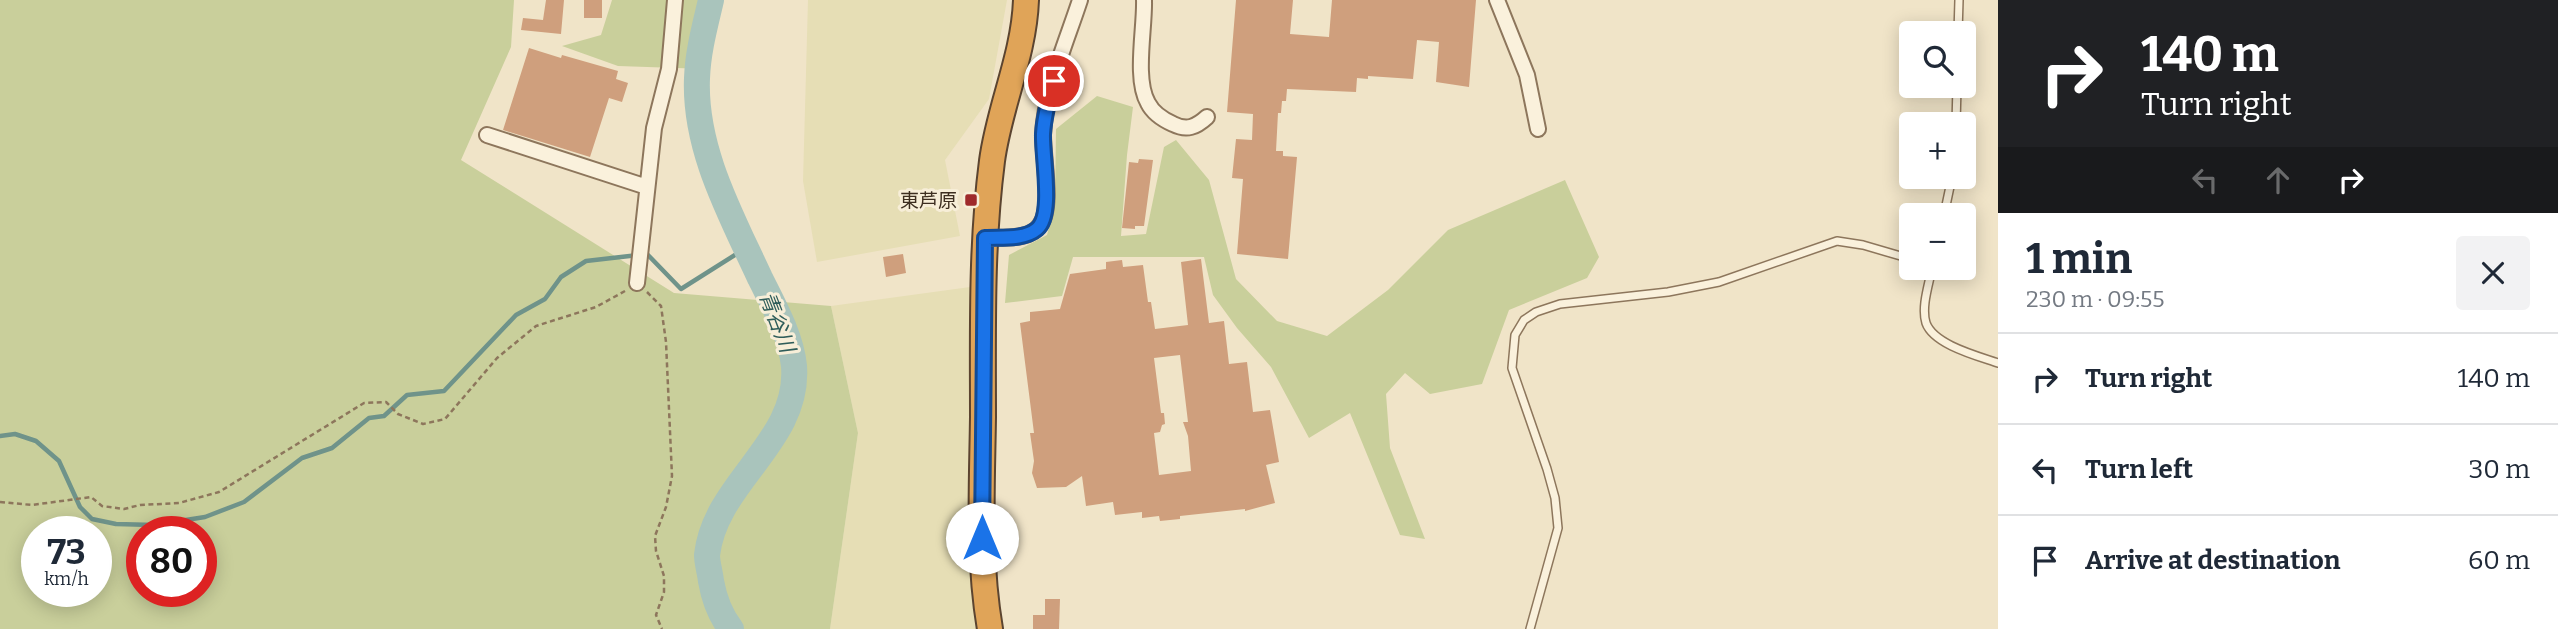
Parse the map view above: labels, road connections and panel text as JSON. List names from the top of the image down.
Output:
{
  "water": ["青谷川"],
  "places": {
    "transit": ["東芦原"]
  },
  "page": {
    "turn": ["140 m", "Turn right"],
    "map_buttons": ["+", "−"],
    "heading": ["1 min", "230 m · 09:55"],
    "list": [
      {
        "name": "Turn right",
        "value": "140 m"
      },
      {
        "name": "Turn left",
        "value": "30 m"
      },
      {
        "name": "Arrive at destination",
        "value": "60 m"
      }
    ],
    "speed": "73 km/h",
    "limit": "80"
  }
}
